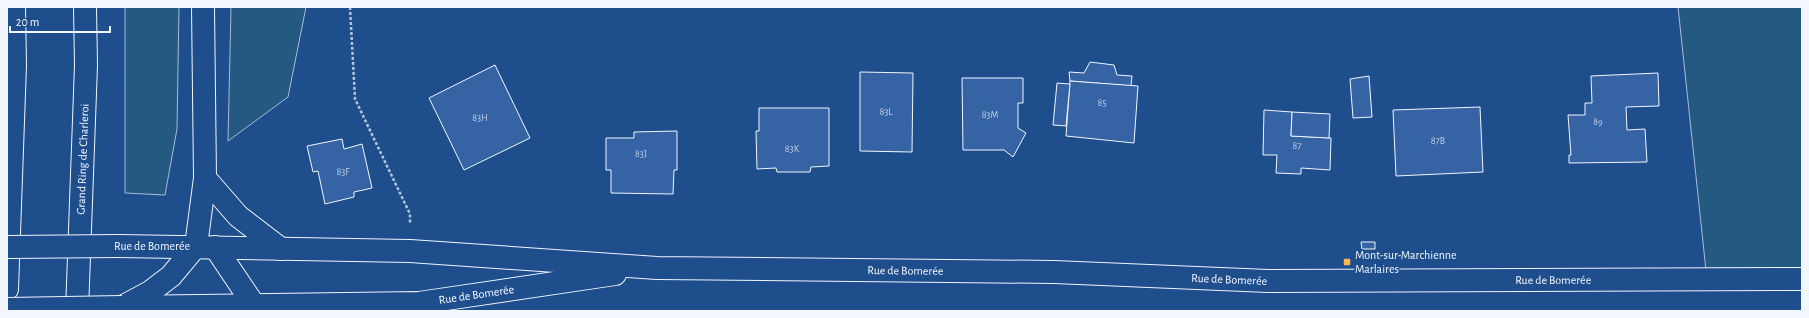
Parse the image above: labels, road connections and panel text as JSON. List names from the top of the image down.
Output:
{
  "streets": {
    "main road": ["Grand Ring de Charleroi", "Rue de Bomerée"]
  },
  "places": {
    "transit": ["Mont-sur-Marchienne Marlaires"]
  },
  "house_numbers": [
    "85",
    "83L",
    "83M",
    "83H",
    "89",
    "87B",
    "87",
    "83K",
    "83J",
    "83F"
  ],
  "scale_bar": "20 m"
}
